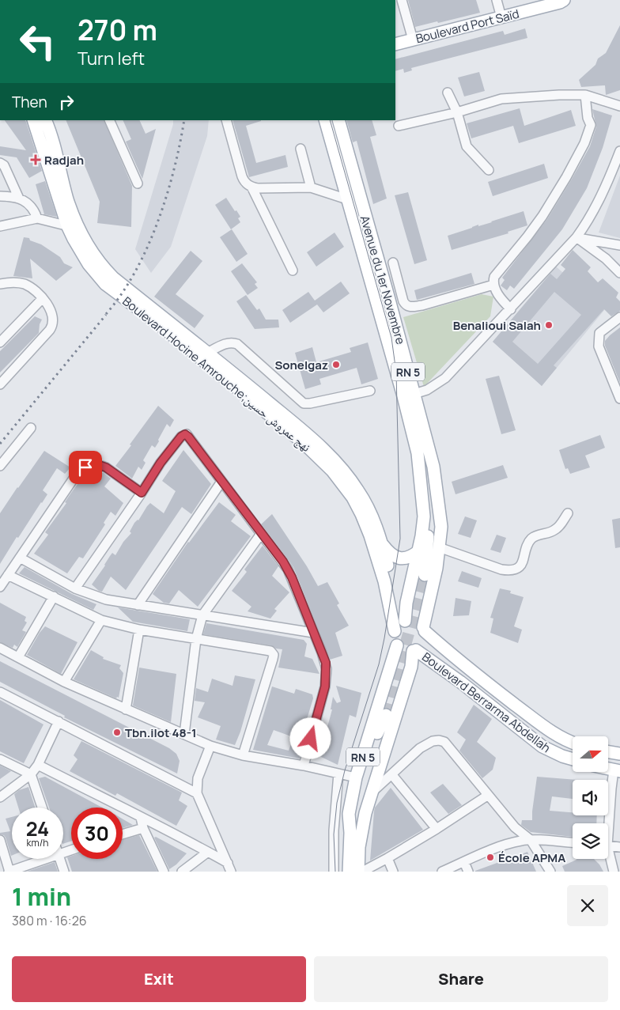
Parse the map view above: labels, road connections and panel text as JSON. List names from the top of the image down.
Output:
{
  "streets": {
    "main road": [
      "Boulevard Port Saïd",
      "Avenue du 1er Novembre",
      "RN 5",
      "Boulevard Hocine Amrouche;نهج عمروش حسين",
      "Boulevard Berrarma Abdellah"
    ]
  },
  "crossings": [
    ["Avenue du 1er Novembre", "RN 5"],
    ["Avenue du 1er Novembre", "Boulevard Hocine Amrouche;نهج عمروش حسين"],
    ["Avenue du 1er Novembre", "Boulevard Berrarma Abdellah"],
    ["RN 5", "Boulevard Hocine Amrouche;نهج عمروش حسين"],
    ["RN 5", "Boulevard Berrarma Abdellah"],
    ["Boulevard Hocine Amrouche;نهج عمروش حسين", "Boulevard Berrarma Abdellah"]
  ],
  "places": {
    "health": ["Radjah"],
    "other": [
      "Benalioui Salah",
      "Sonelgaz",
      "Tbn.ilot 48-1",
      "École APMA"
    ]
  },
  "north": "right",
  "page": {
    "turn": ["270 m", "Turn left"],
    "then": "Then",
    "speed": "24 km/h",
    "limit": "30",
    "heading": ["1 min", "380 m · 16:26"],
    "buttons": ["Exit", "Share"]
  }
}
